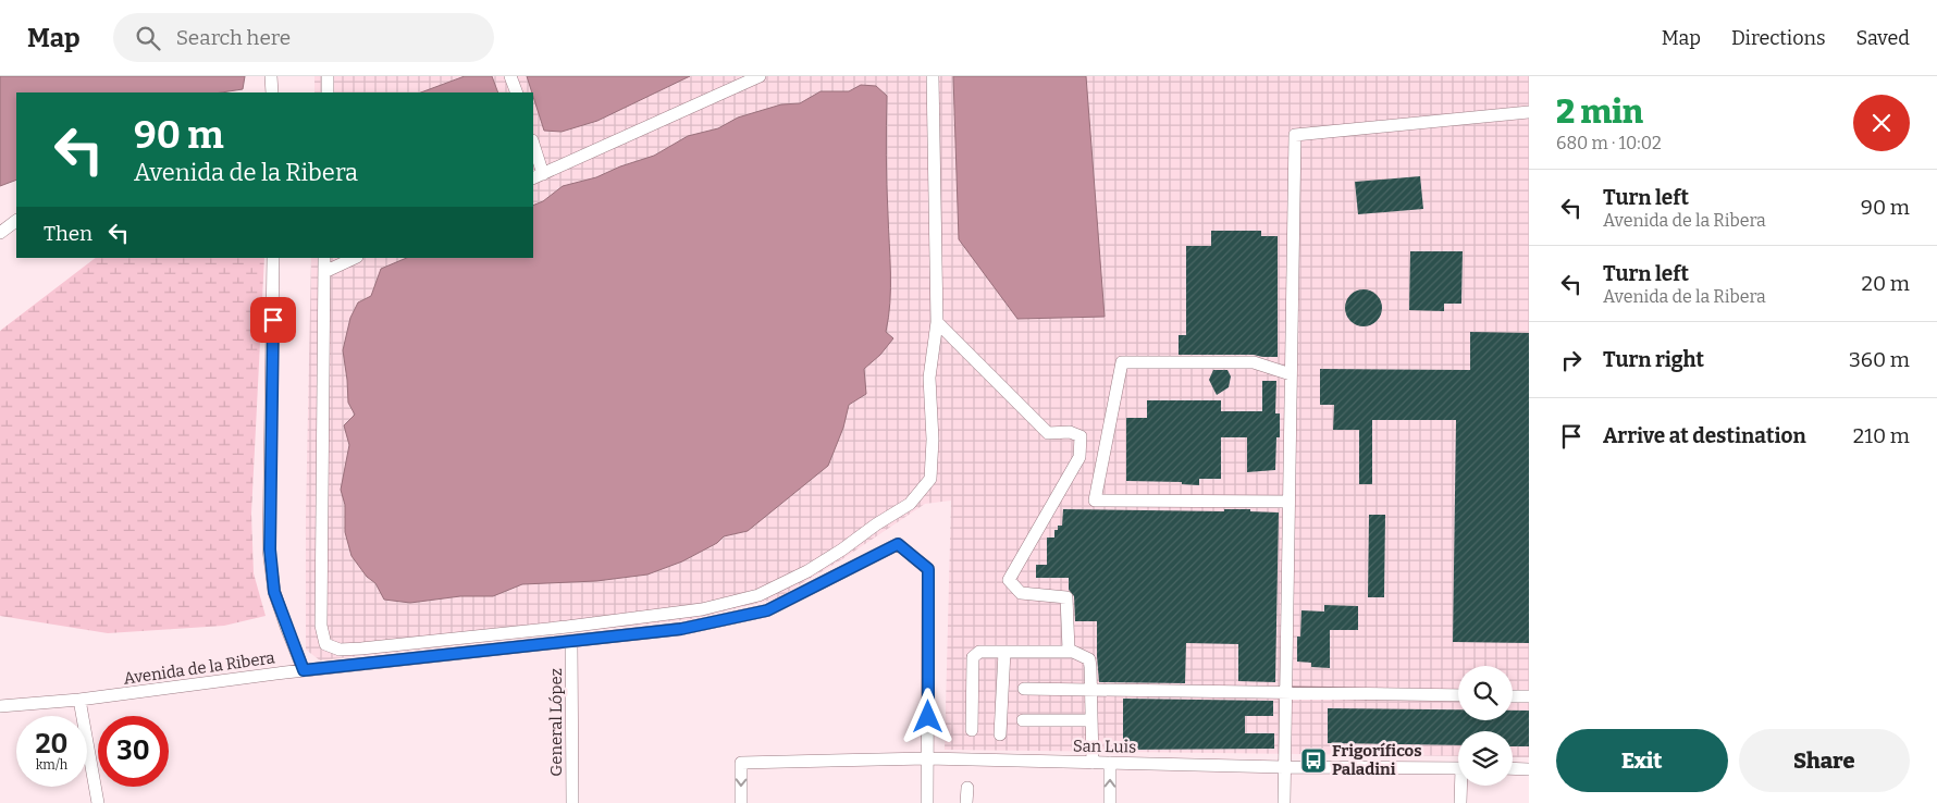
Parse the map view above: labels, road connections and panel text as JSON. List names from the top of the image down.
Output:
{
  "streets": {
    "street": ["Avenida de la Ribera", "General López", "San Luis"]
  },
  "crossings": [
    ["Avenida de la Ribera", "General López"],
    ["Avenida de la Ribera", "San Luis"]
  ],
  "places": {
    "bus stop": ["Frigoríficos Paladini"]
  },
  "page": {
    "header": "Map",
    "search": "Search here",
    "nav": ["Map", "Directions", "Saved"],
    "heading": ["2 min", "680 m · 10:02"],
    "turn": ["90 m", "Avenida de la Ribera"],
    "list": [
      {
        "name": "Turn left",
        "note": "Avenida de la Ribera",
        "value": "90 m"
      },
      {
        "name": "Turn left",
        "note": "Avenida de la Ribera",
        "value": "20 m"
      },
      {
        "name": "Turn right",
        "value": "360 m"
      },
      {
        "name": "Arrive at destination",
        "value": "210 m"
      }
    ],
    "then": "Then",
    "speed": "20 km/h",
    "limit": "30",
    "buttons": ["Exit", "Share"]
  }
}
